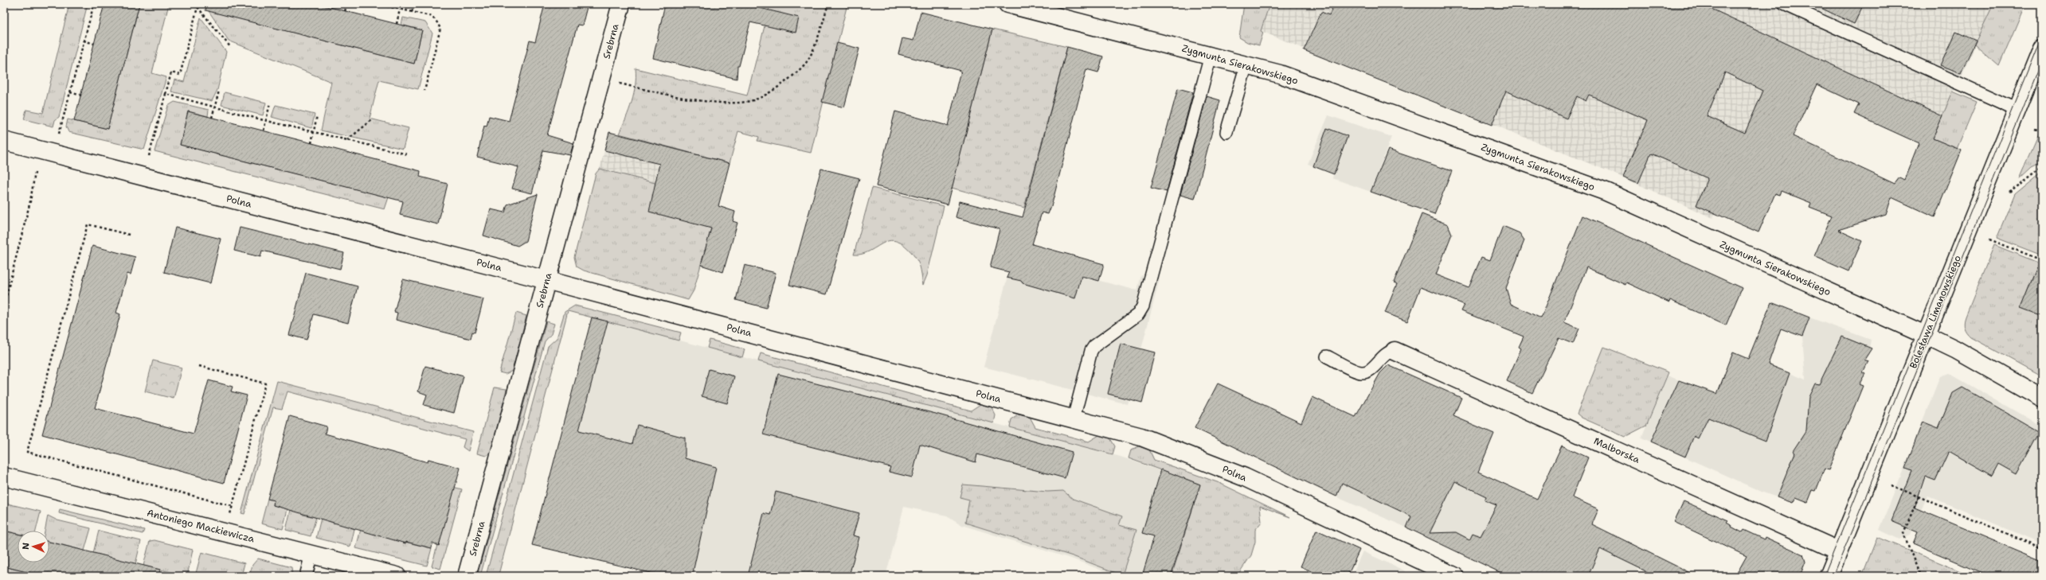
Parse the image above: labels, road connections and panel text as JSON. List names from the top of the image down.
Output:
{
  "streets": {
    "street": [
      "Srebrna",
      "Zygmunta Sierakowskiego",
      "Polna",
      "Bolesława Limanowskiego",
      "Malborska",
      "Antoniego Mackiewicza"
    ]
  },
  "crossings": [
    ["Srebrna", "Polna"],
    ["Zygmunta Sierakowskiego", "Bolesława Limanowskiego"],
    ["Bolesława Limanowskiego", "Malborska"]
  ],
  "north": "left"
}
